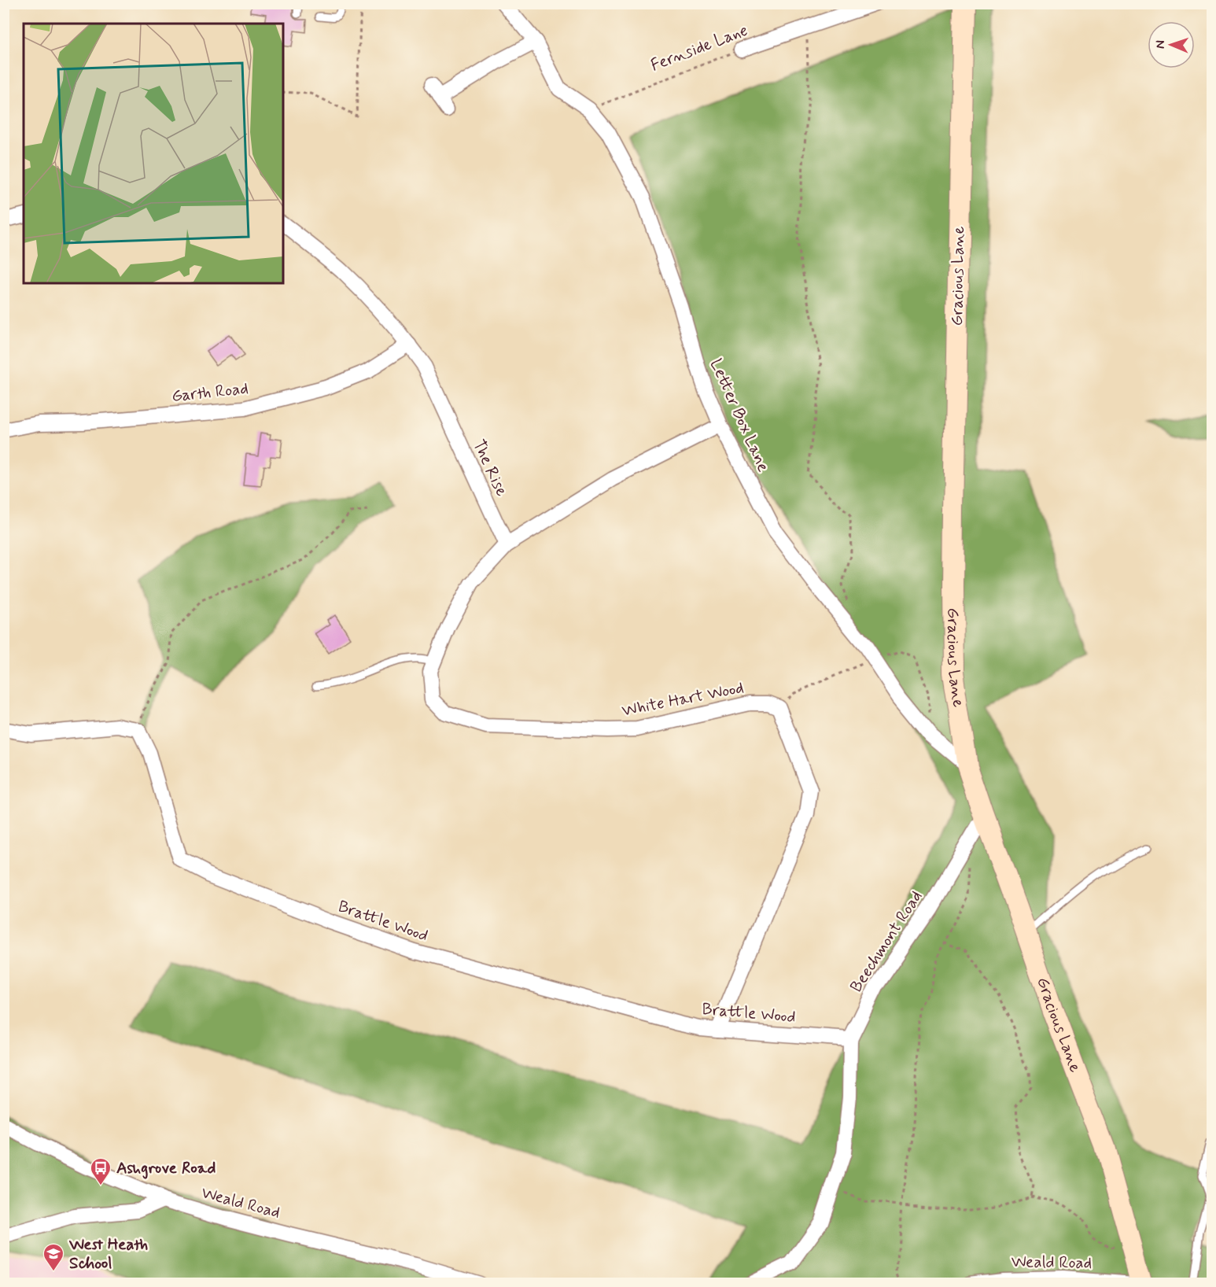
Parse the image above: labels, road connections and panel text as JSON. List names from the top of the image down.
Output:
{
  "streets": {
    "street": [
      "Fernside Lane",
      "Gracious Lane",
      "Garth Road",
      "Letter Box Lane",
      "The Rise",
      "White Hart Wood",
      "Brattle Wood",
      "Beechmont Road",
      "Weald Road"
    ]
  },
  "crossings": [
    ["Fernside Lane", "Letter Box Lane"],
    ["Gracious Lane", "Letter Box Lane"],
    ["Gracious Lane", "Beechmont Road"],
    ["Garth Road", "The Rise"],
    ["The Rise", "White Hart Wood"],
    ["Brattle Wood", "Beechmont Road"]
  ],
  "places": {
    "bus stop": ["Ashgrove Road"],
    "school or university": ["West Heath School"]
  },
  "north": "left"
}
